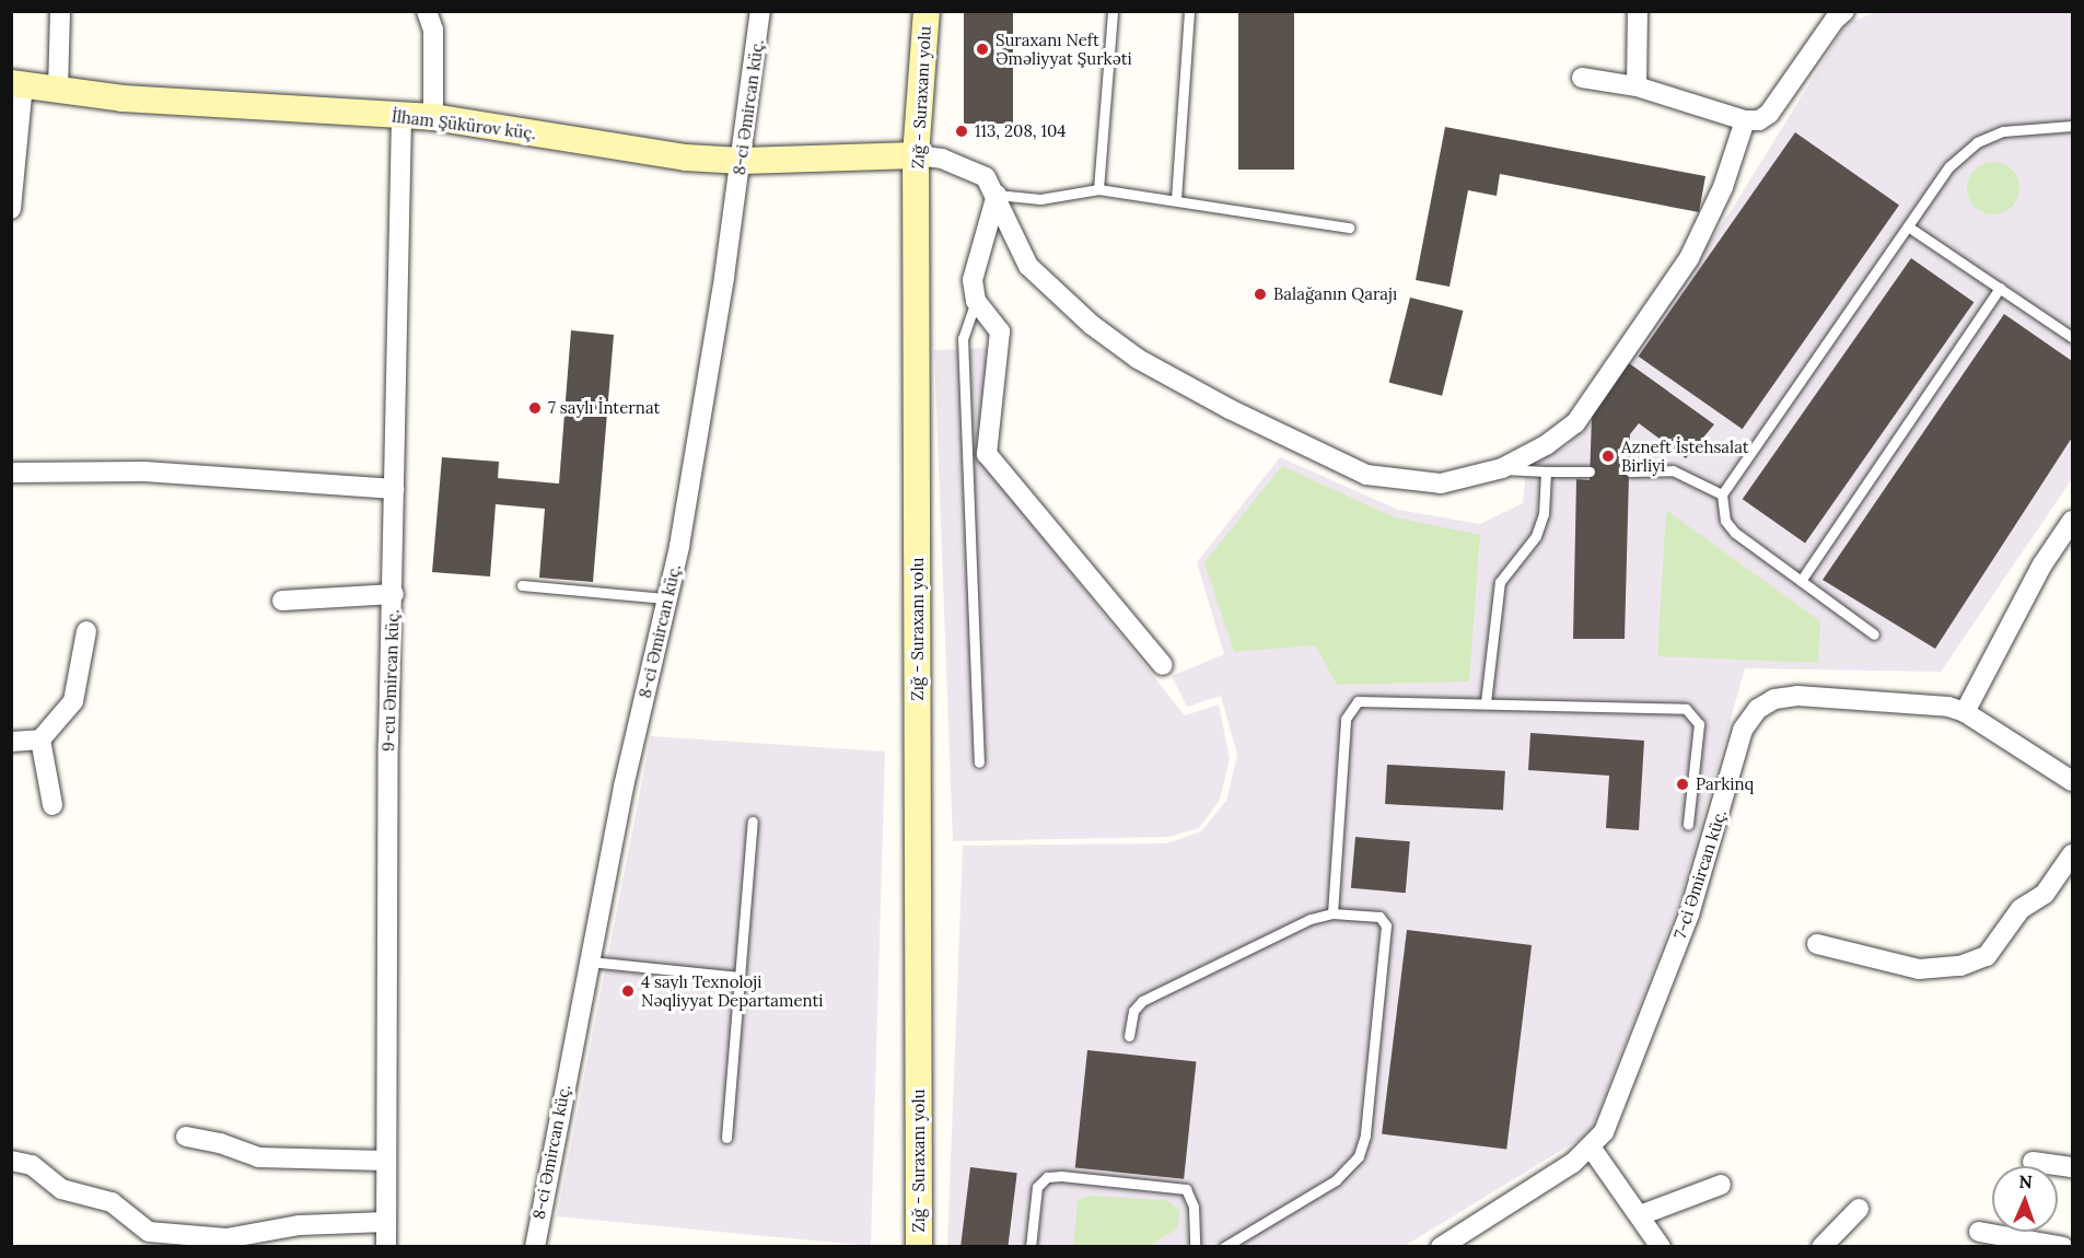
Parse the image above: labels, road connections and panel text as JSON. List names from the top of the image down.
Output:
{
  "streets": {
    "main road": ["Zığ - Suraxanı yolu", "İlham Şükürov küç."],
    "street": ["8-ci Əmircan küç.", "9-cu Əmircan küç.", "7-ci Əmircan küç."]
  },
  "crossings": [
    ["Zığ - Suraxanı yolu", "İlham Şükürov küç."],
    ["8-ci Əmircan küç.", "İlham Şükürov küç."],
    ["İlham Şükürov küç.", "9-cu Əmircan küç."]
  ],
  "places": [
    "Suraxanı Neft Əməliyyat Şurkəti",
    "113, 208, 104",
    "Balağanın Qarajı",
    "7 saylı İnternat",
    "Azneft İstehsalat Birliyi",
    "Parkinq",
    "4 saylı Texnoloji Nəqliyyat Departamenti"
  ],
  "north": "top"
}
